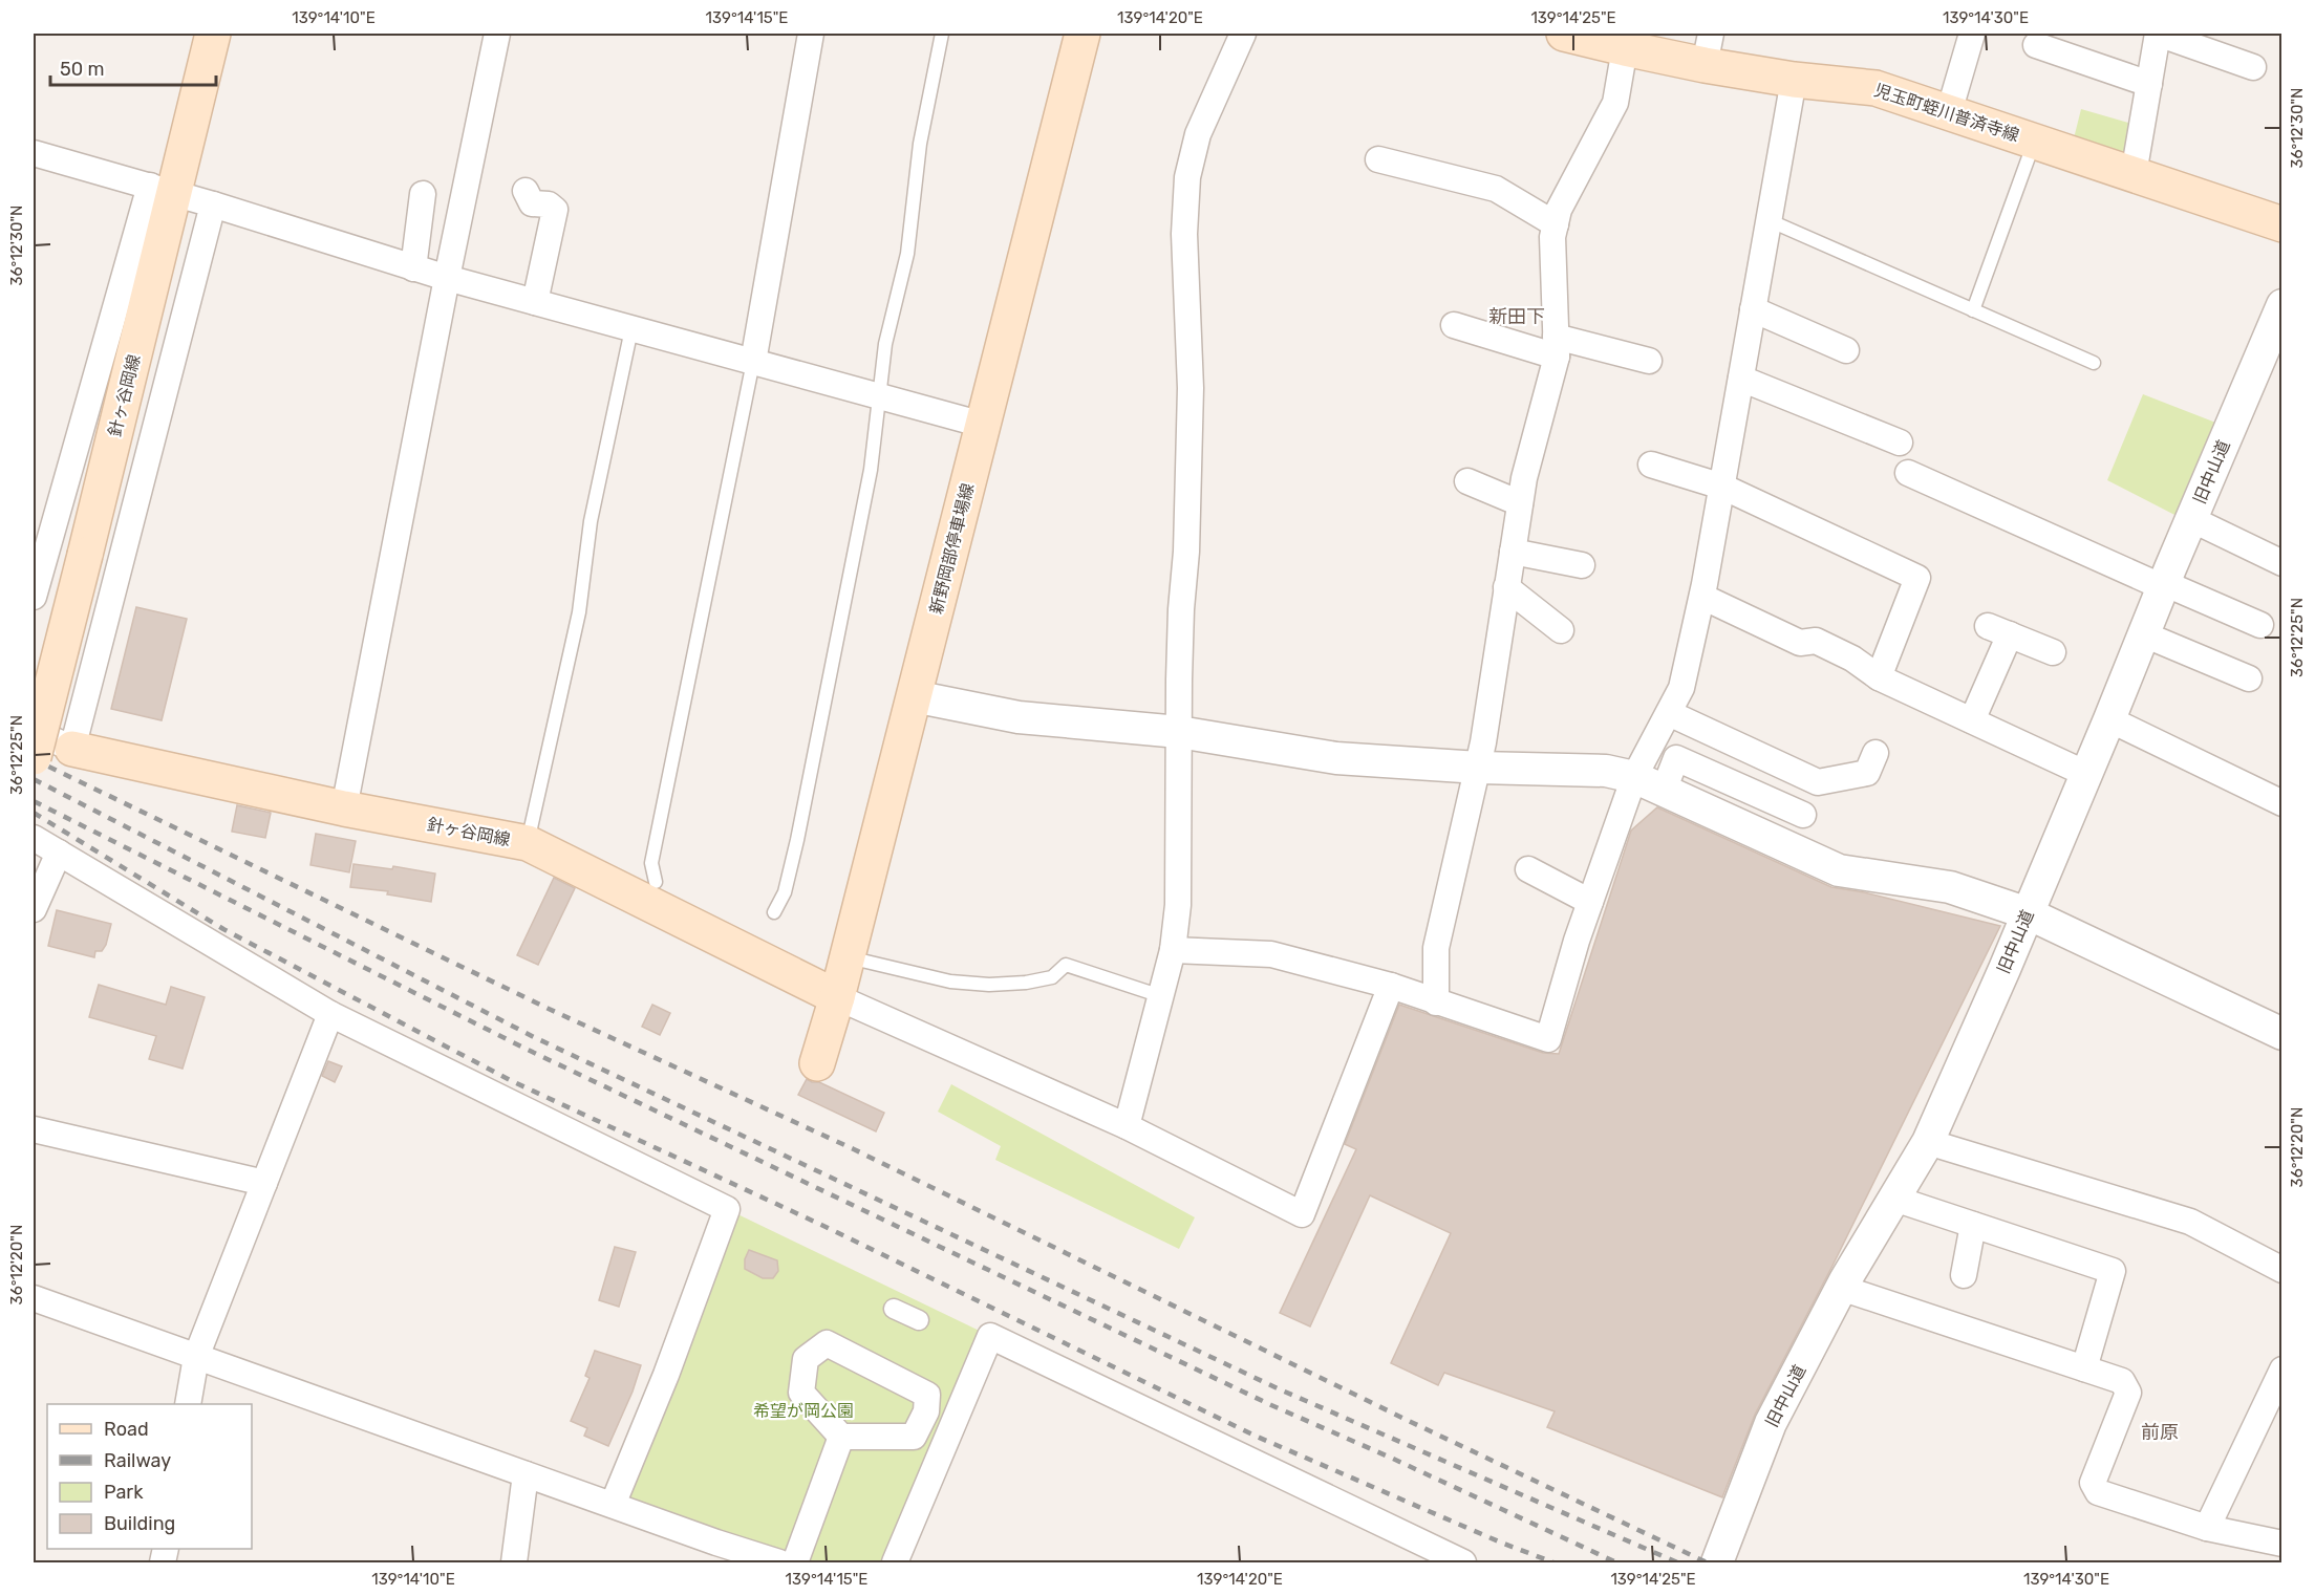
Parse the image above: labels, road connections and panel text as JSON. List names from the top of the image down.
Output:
{
  "streets": {
    "main road": ["児玉町蛭川普済寺線", "針ヶ谷岡線", "新野岡部停車場線"],
    "street": ["旧中山道"]
  },
  "crossings": [
    ["針ヶ谷岡線", "新野岡部停車場線"]
  ],
  "districts": ["新田下", "前原"],
  "parks": ["希望が岡公園"],
  "legend": [
    "Road",
    "Railway",
    "Park",
    "Building"
  ],
  "scale_bar": "50 m",
  "coordinates": [
    "139°14'10\"E",
    "139°14'15\"E",
    "139°14'20\"E",
    "139°14'25\"E",
    "139°14'30\"E",
    "36°12'30\"N",
    "36°12'25\"N",
    "36°12'20\"N"
  ]
}
